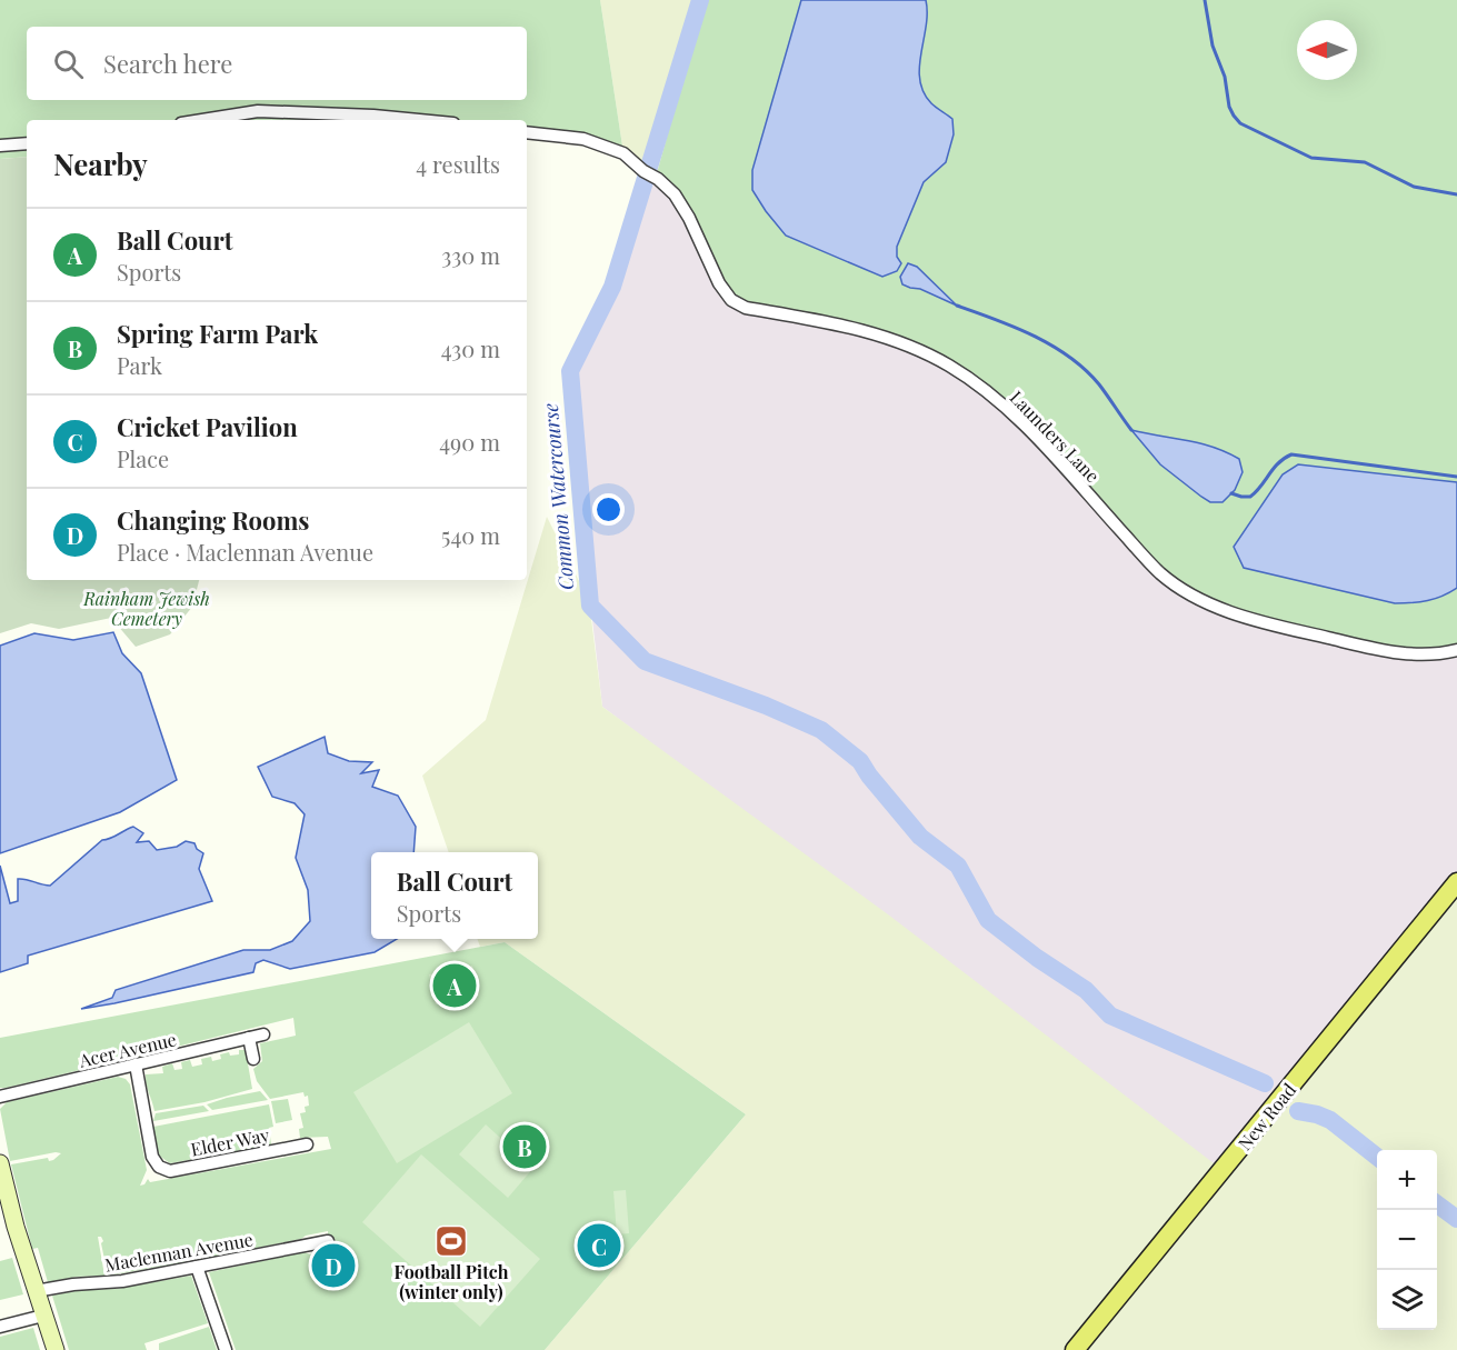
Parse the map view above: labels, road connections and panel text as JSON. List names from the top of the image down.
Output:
{
  "streets": {
    "main road": ["New Road"],
    "street": [
      "Launders Lane",
      "Acer Avenue",
      "Elder Way",
      "Maclennan Avenue"
    ]
  },
  "crossings": [
    ["Acer Avenue", "Elder Way"]
  ],
  "water": ["Common Watercourse"],
  "parks": ["Rainham Jewish Cemetery"],
  "places": {
    "sports": ["Football Pitch (winter only)"]
  },
  "north": "left",
  "page": {
    "search": "Search here",
    "heading": ["Nearby", "4 results"],
    "list": [
      {
        "mark": "A",
        "name": "Ball Court",
        "note": "Sports",
        "value": "330 m"
      },
      {
        "mark": "B",
        "name": "Spring Farm Park",
        "note": "Park",
        "value": "430 m"
      },
      {
        "mark": "C",
        "name": "Cricket Pavilion",
        "note": "Place",
        "value": "490 m"
      },
      {
        "mark": "D",
        "name": "Changing Rooms",
        "note": "Place · Maclennan Avenue",
        "value": "540 m"
      }
    ],
    "popup": ["Ball Court", "Sports"],
    "pins": [
      "A",
      "B",
      "C",
      "D"
    ],
    "map_buttons": ["+", "−"]
  }
}
